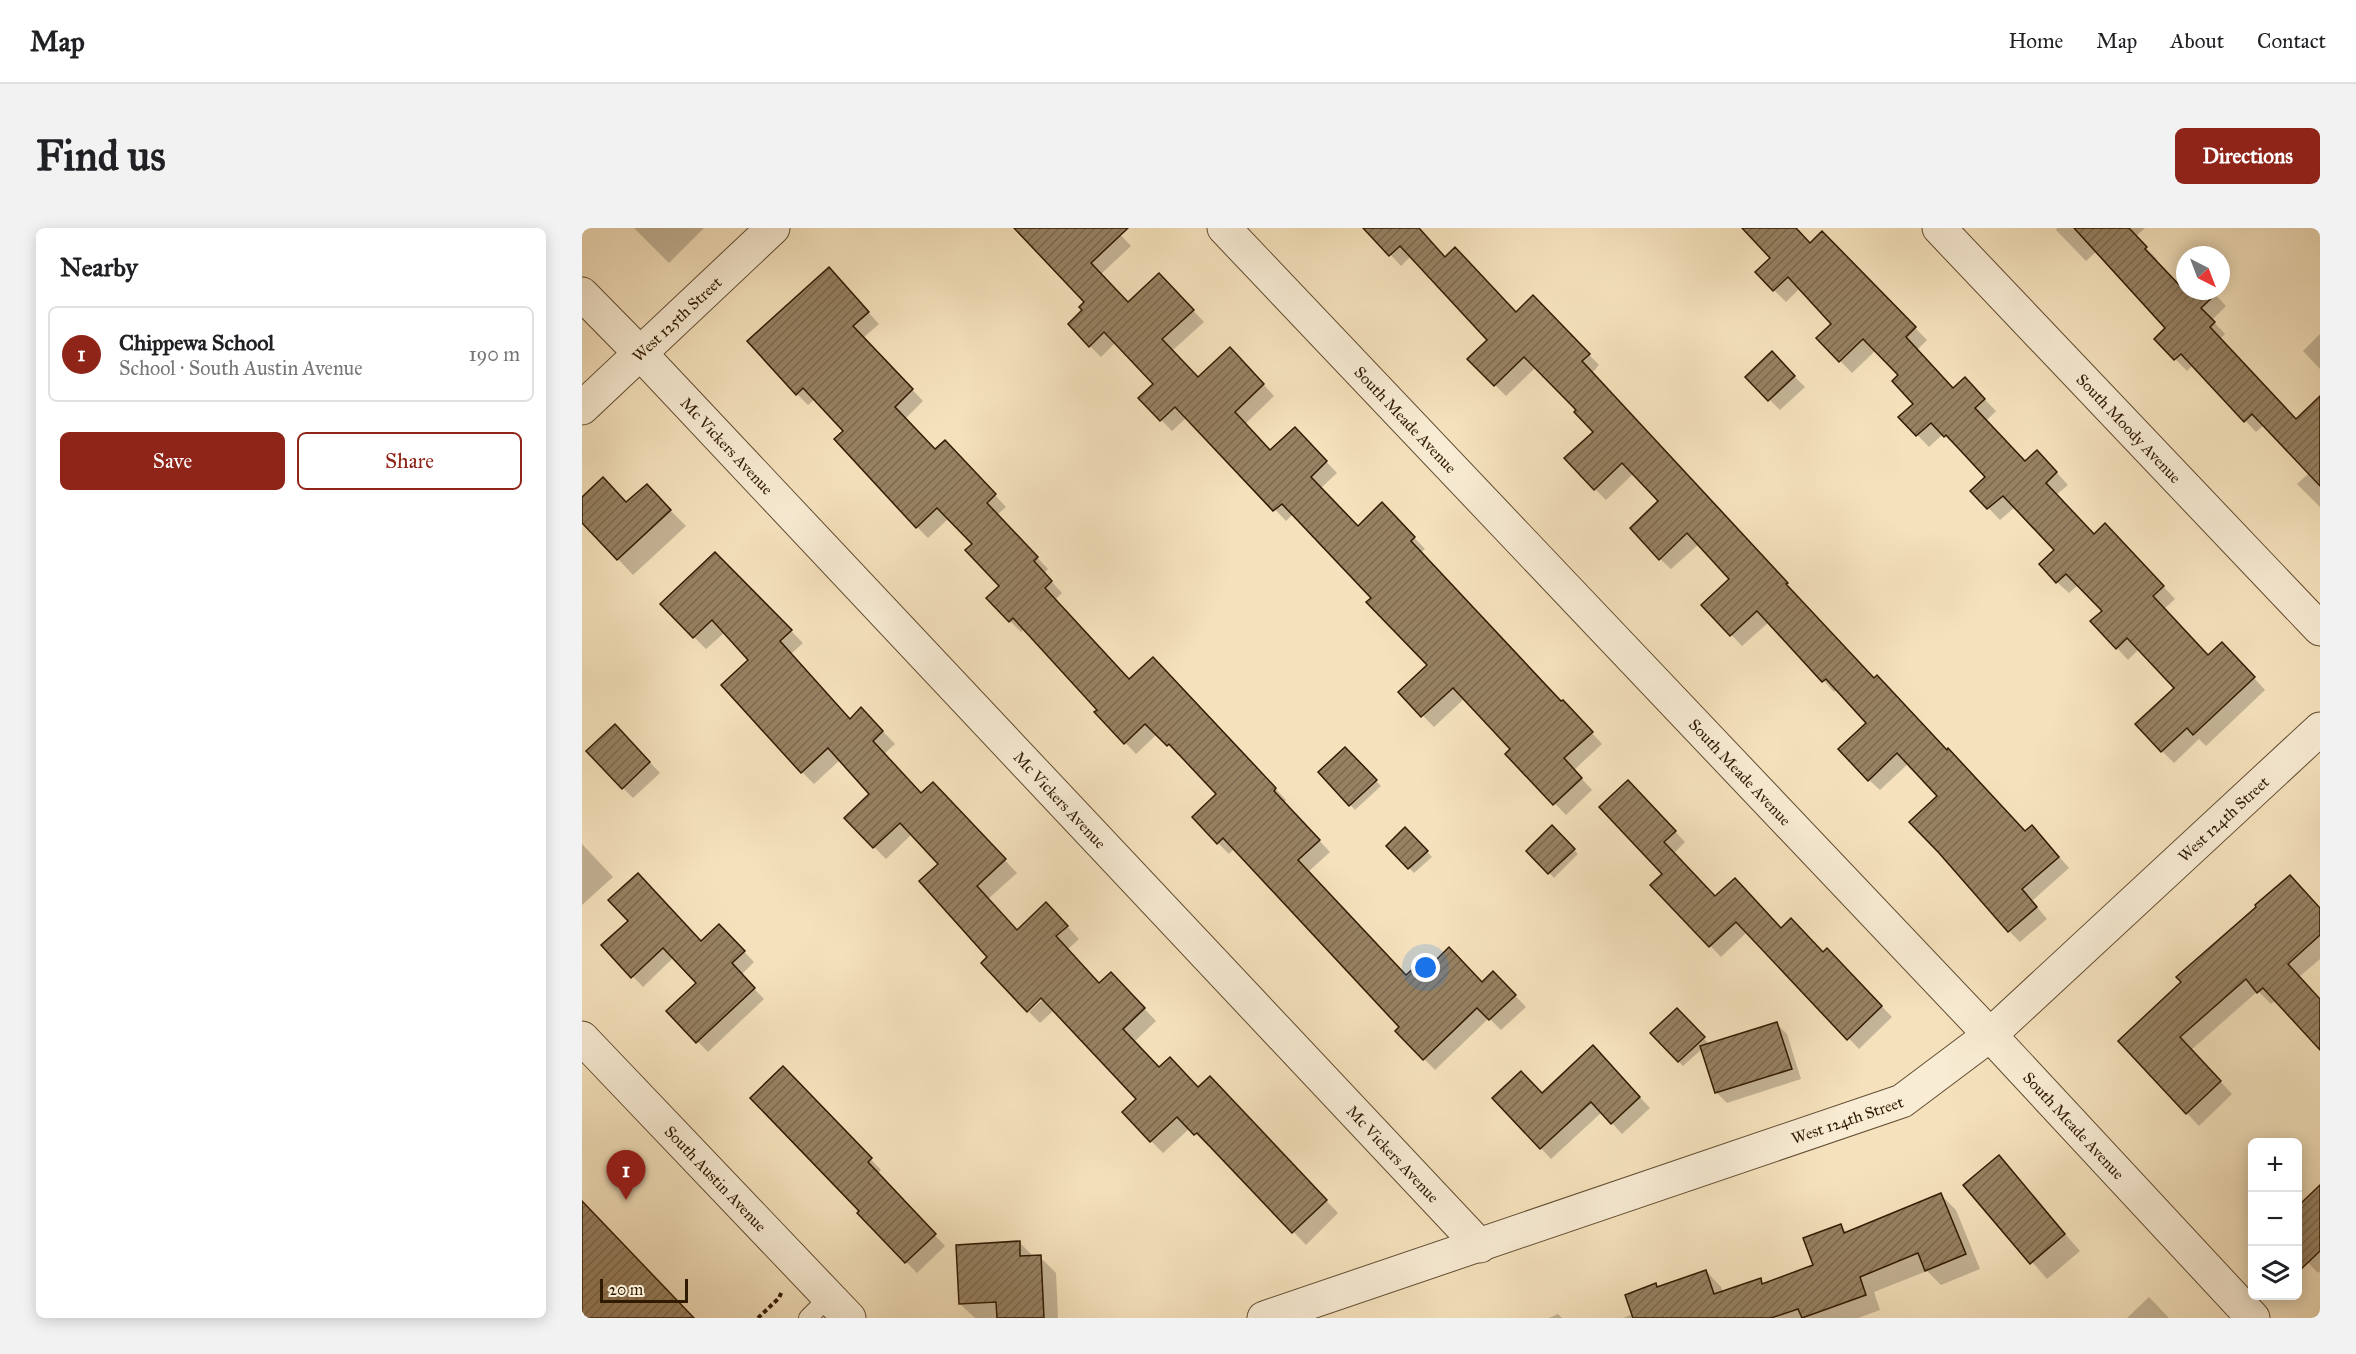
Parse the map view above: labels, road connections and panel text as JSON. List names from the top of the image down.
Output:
{
  "streets": {
    "street": [
      "West 125th Street",
      "South Meade Avenue",
      "South Moody Avenue",
      "Mc Vickers Avenue",
      "West 124th Street",
      "South Austin Avenue"
    ]
  },
  "crossings": [
    ["West 125th Street", "Mc Vickers Avenue"],
    ["South Meade Avenue", "West 124th Street"],
    ["Mc Vickers Avenue", "West 124th Street"]
  ],
  "scale_bar": "20 m",
  "north": "bottom right",
  "page": {
    "header": "Map",
    "nav": [
      "Home",
      "Map",
      "About",
      "Contact"
    ],
    "buttons": [
      "Directions",
      ["Save", "Share"]
    ],
    "title": "Find us",
    "heading": "Nearby",
    "list": [
      {
        "mark": "1",
        "name": "Chippewa School",
        "note": "School · South Austin Avenue",
        "value": "190 m"
      }
    ],
    "map_buttons": ["+", "−"],
    "pins": "1",
    "scale": "20 m"
  }
}
